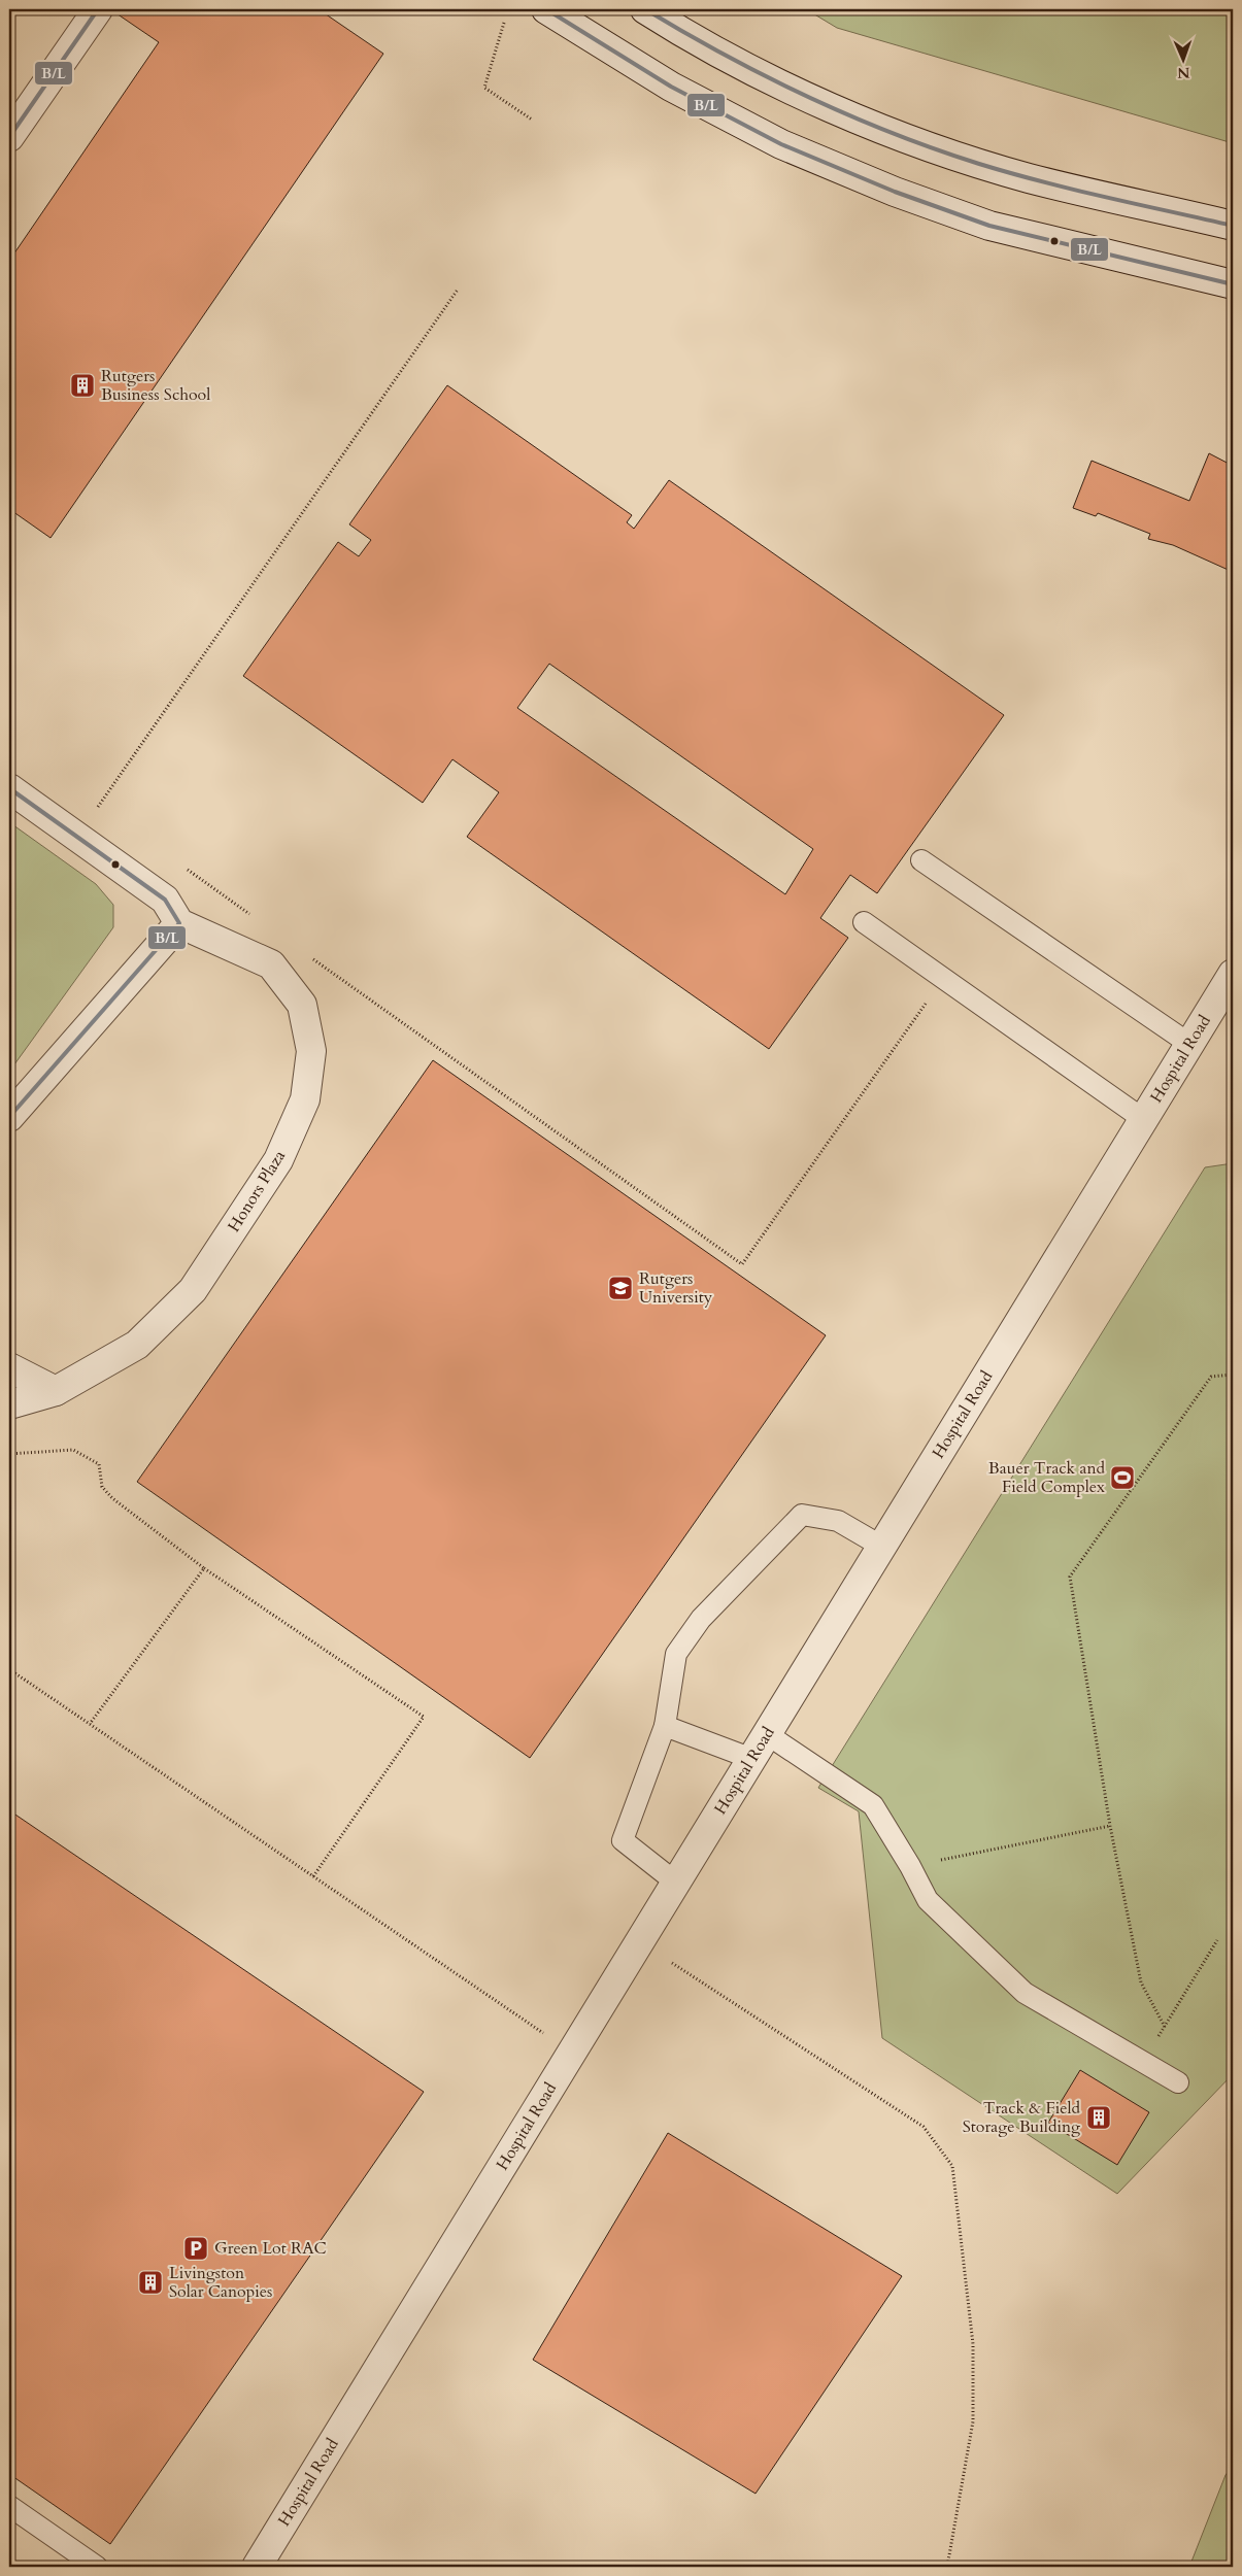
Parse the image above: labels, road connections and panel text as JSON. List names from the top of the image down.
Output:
{
  "streets": {
    "street": ["Hospital Road", "Honors Plaza"]
  },
  "places": {
    "building": ["Rutgers Business School", "Track & Field Storage Building", "Livingston Solar Canopies"],
    "school or university": ["Rutgers University"],
    "sports": ["Bauer Track and Field Complex"],
    "parking": ["Green Lot RAC"]
  },
  "lines": ["transit line B/L"],
  "north": "bottom"
}
